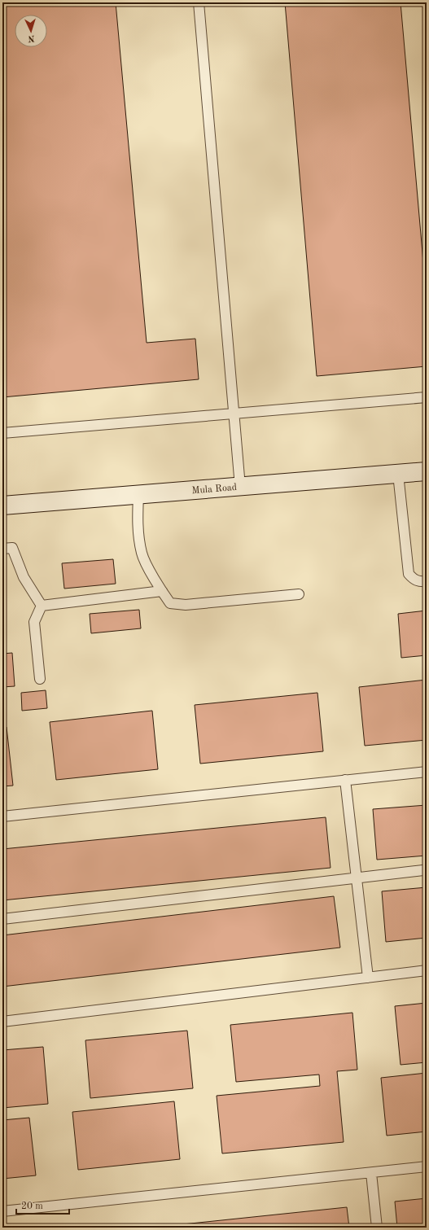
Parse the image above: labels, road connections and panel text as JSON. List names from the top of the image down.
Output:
{
  "streets": {
    "street": ["Mula Road"]
  },
  "scale_bar": "20 m",
  "north": "bottom"
}
